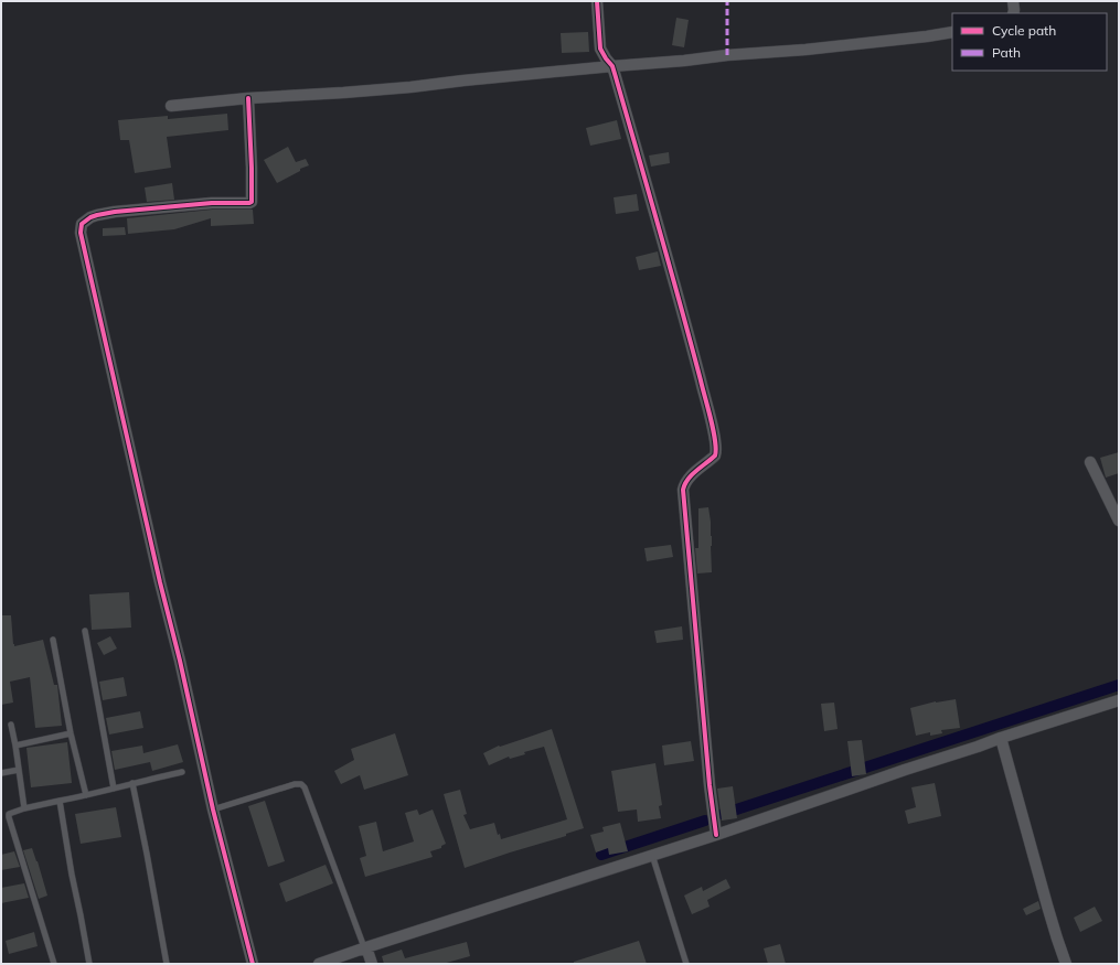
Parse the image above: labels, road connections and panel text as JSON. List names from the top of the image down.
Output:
{
  "legend": ["Cycle path", "Path"]
}
